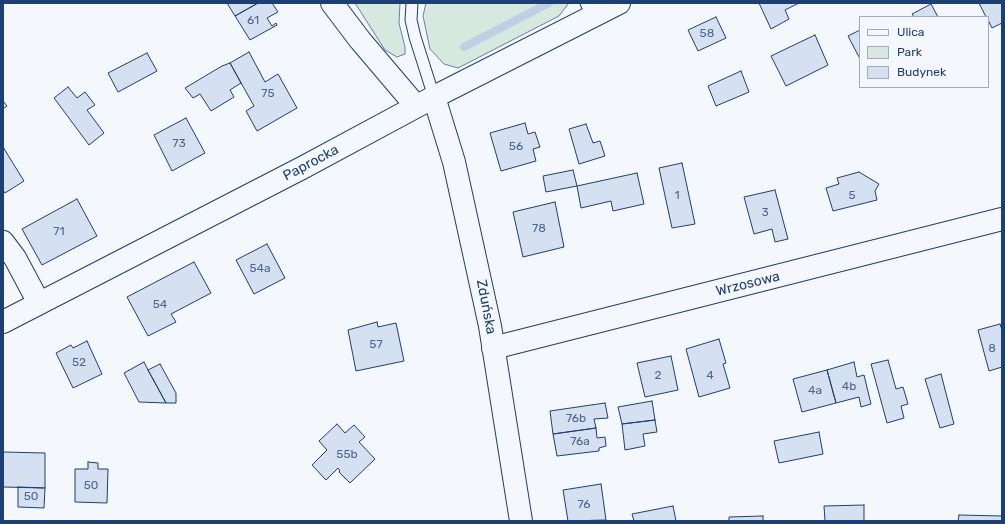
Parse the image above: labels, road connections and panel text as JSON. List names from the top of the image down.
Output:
{
  "streets": {
    "street": ["Paprocka", "Wrzosowa", "Zduńska"]
  },
  "crossings": [
    ["Paprocka", "Zduńska"],
    ["Wrzosowa", "Zduńska"]
  ],
  "house_numbers": [
    "61",
    "58",
    "75",
    "73",
    "56",
    "1",
    "5",
    "3",
    "78",
    "71",
    "54a",
    "54",
    "57",
    "8",
    "52",
    "2",
    "4",
    "4b",
    "4a",
    "76b",
    "76a",
    "55b",
    "50",
    "50",
    "76"
  ],
  "legend": ["Ulica", "Park", "Budynek"]
}
